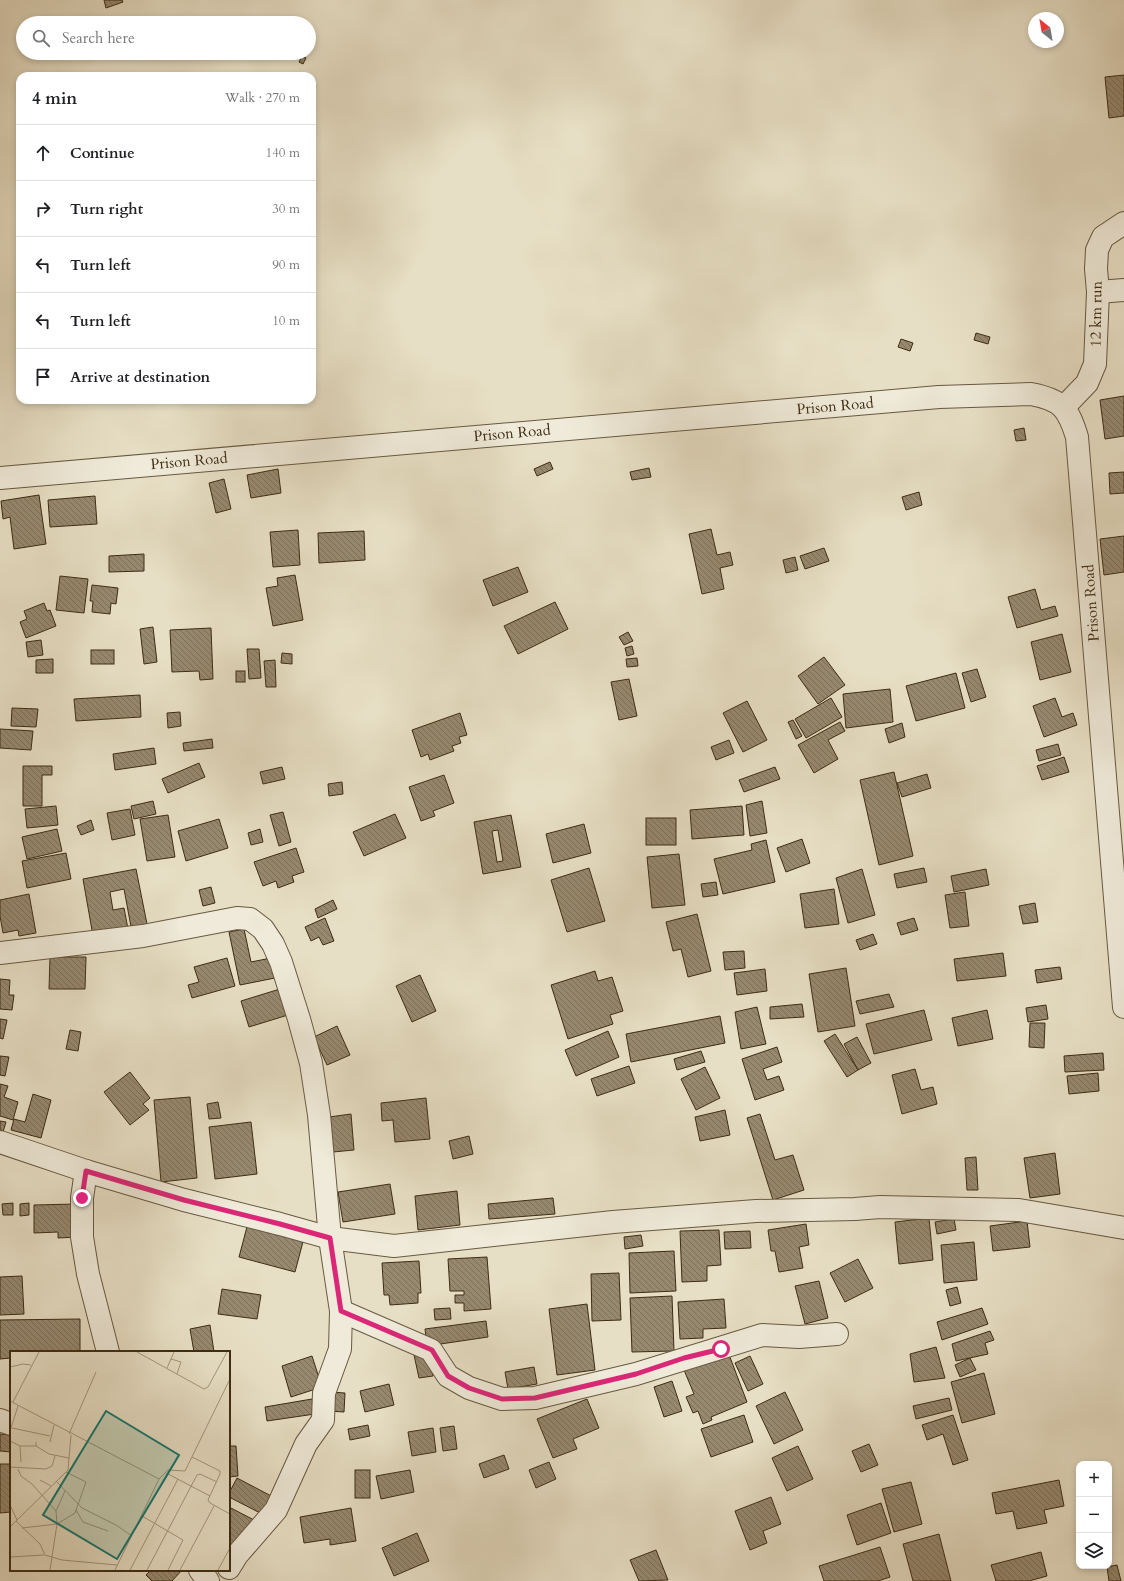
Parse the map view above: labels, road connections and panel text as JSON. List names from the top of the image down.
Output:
{
  "streets": {
    "street": ["12 km run", "Prison Road"]
  },
  "crossings": [
    ["12 km run", "Prison Road"]
  ],
  "north": "top left",
  "page": {
    "search": "Search here",
    "heading": ["4 min", "Walk · 270 m"],
    "list": [
      ["Continue", "140 m"],
      ["Turn right", "30 m"],
      ["Turn left", "90 m"],
      ["Turn left", "10 m"],
      "Arrive at destination"
    ],
    "map_buttons": ["+", "−"]
  }
}
